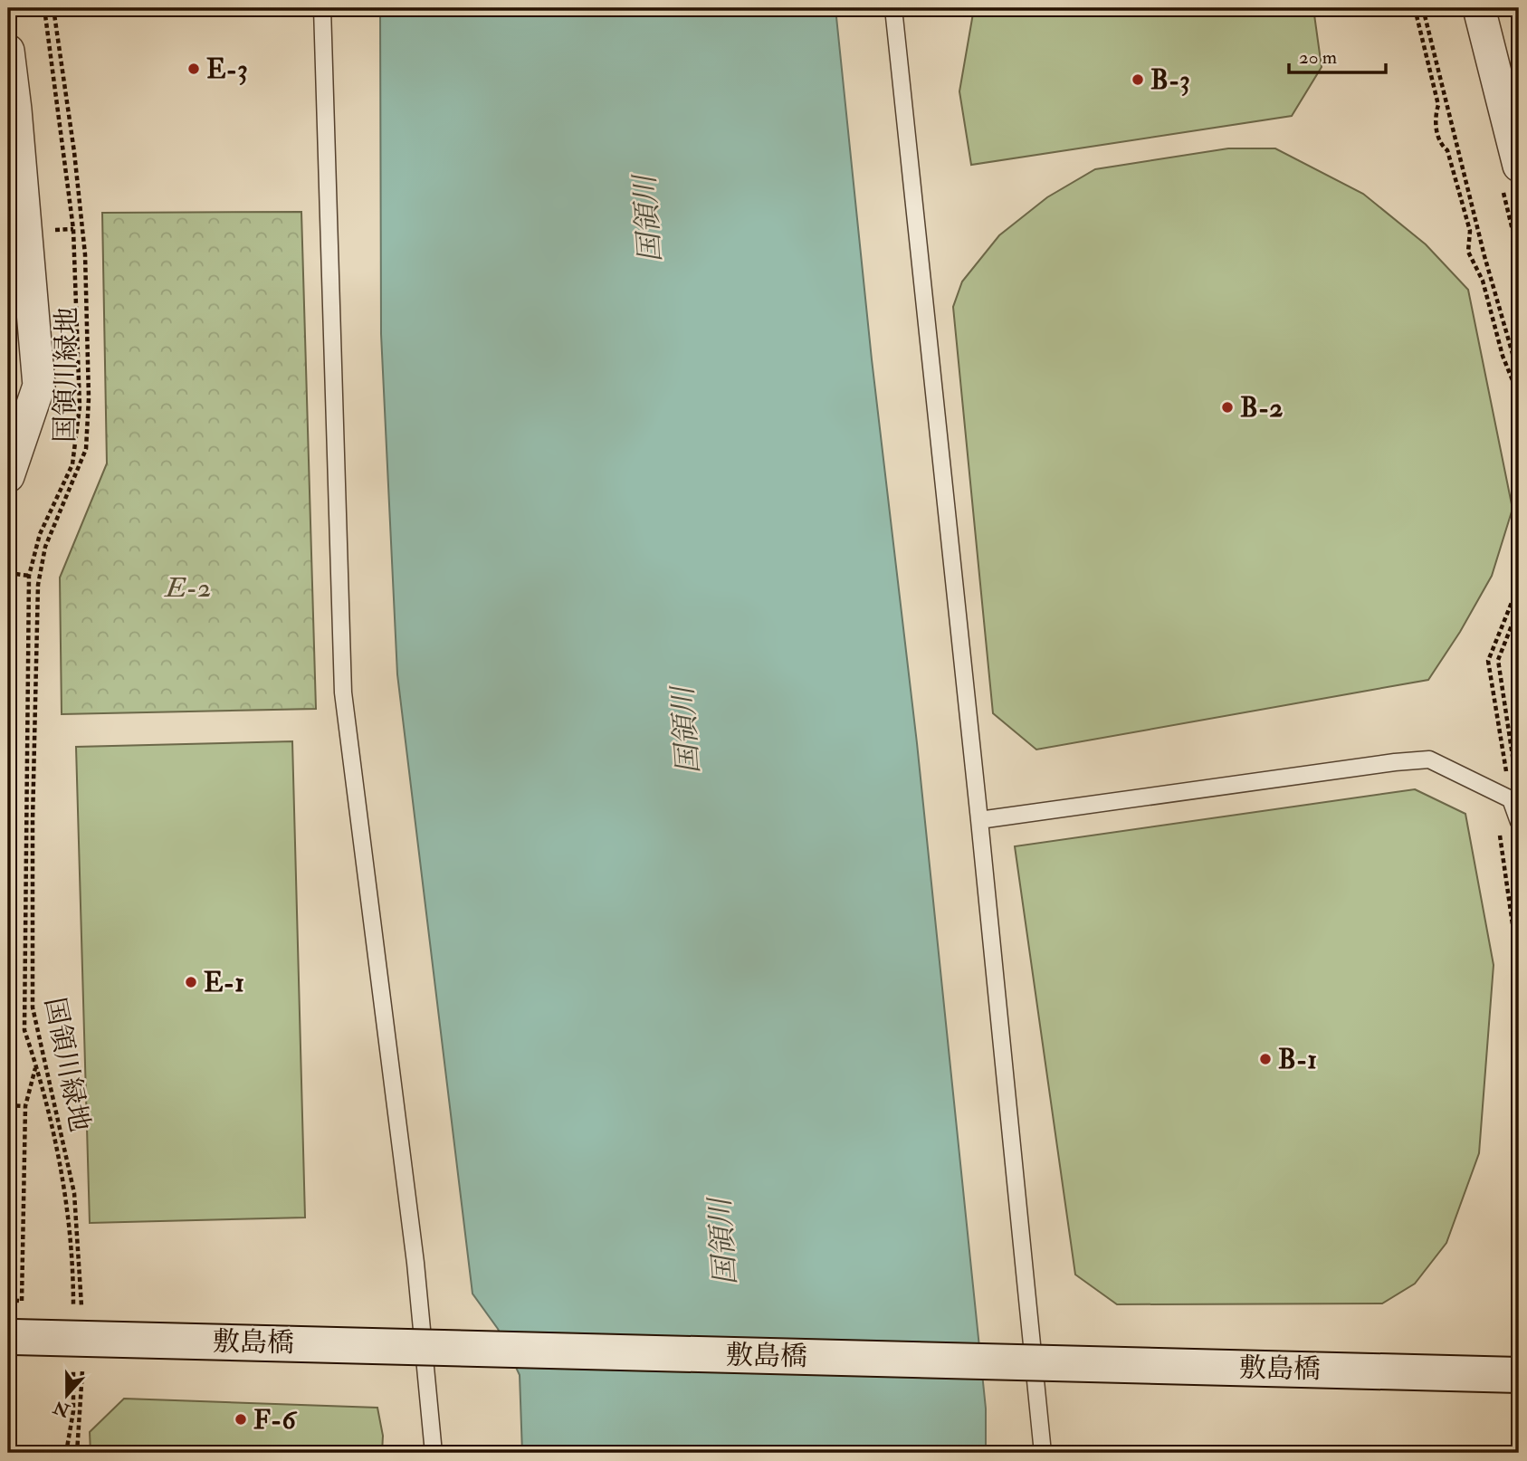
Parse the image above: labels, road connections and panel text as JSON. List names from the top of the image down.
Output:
{
  "streets": {
    "street": ["敷島橋"],
    "path": ["国領川緑地"]
  },
  "water": ["国領川"],
  "parks": ["E-2"],
  "places": [
    "E-3",
    "B-3",
    "B-2",
    "E-1",
    "B-1",
    "F-6"
  ],
  "scale_bar": "20 m",
  "north": "bottom"
}
